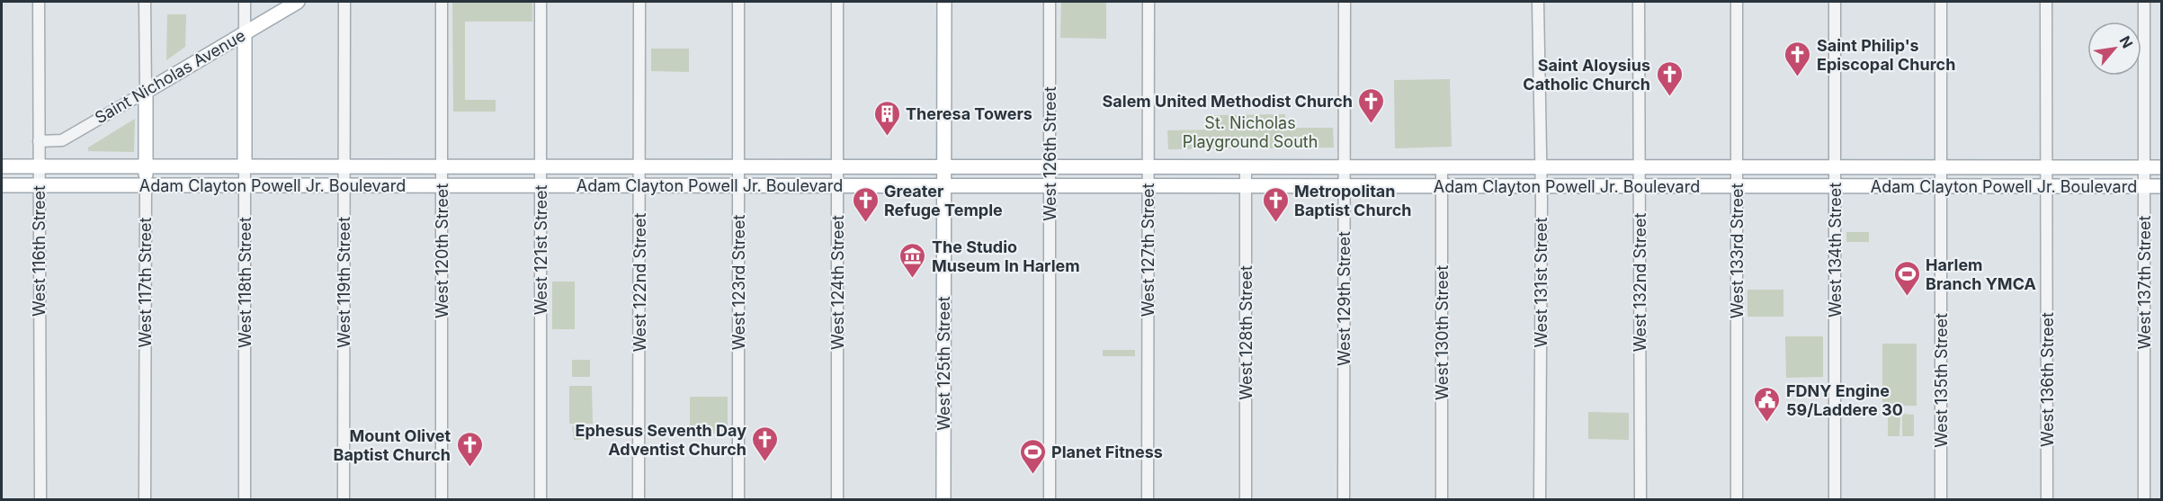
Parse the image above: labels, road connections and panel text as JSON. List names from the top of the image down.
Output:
{
  "streets": {
    "main road": [
      "Saint Nicholas Avenue",
      "Adam Clayton Powell Jr. Boulevard",
      "West 117th Street",
      "West 118th Street",
      "West 125th Street"
    ],
    "street": [
      "West 126th Street",
      "West 121st Street",
      "West 127th Street",
      "West 134th Street",
      "West 116th Street",
      "West 120th Street",
      "West 133rd Street",
      "West 119th Street",
      "West 122nd Street",
      "West 123rd Street",
      "West 124th Street",
      "West 131st Street",
      "West 132nd Street",
      "West 137th Street",
      "West 129th Street",
      "West 128th Street",
      "West 130th Street",
      "West 136th Street",
      "West 135th Street"
    ]
  },
  "crossings": [
    ["Saint Nicholas Avenue", "West 116th Street"],
    ["Saint Nicholas Avenue", "West 117th Street"],
    ["Saint Nicholas Avenue", "West 118th Street"],
    ["West 126th Street", "Adam Clayton Powell Jr. Boulevard"],
    ["Adam Clayton Powell Jr. Boulevard", "West 121st Street"],
    ["Adam Clayton Powell Jr. Boulevard", "West 127th Street"],
    ["Adam Clayton Powell Jr. Boulevard", "West 134th Street"],
    ["Adam Clayton Powell Jr. Boulevard", "West 116th Street"],
    ["Adam Clayton Powell Jr. Boulevard", "West 120th Street"],
    ["Adam Clayton Powell Jr. Boulevard", "West 133rd Street"],
    ["Adam Clayton Powell Jr. Boulevard", "West 117th Street"],
    ["Adam Clayton Powell Jr. Boulevard", "West 118th Street"],
    ["Adam Clayton Powell Jr. Boulevard", "West 119th Street"],
    ["Adam Clayton Powell Jr. Boulevard", "West 122nd Street"],
    ["Adam Clayton Powell Jr. Boulevard", "West 123rd Street"],
    ["Adam Clayton Powell Jr. Boulevard", "West 124th Street"],
    ["Adam Clayton Powell Jr. Boulevard", "West 131st Street"],
    ["Adam Clayton Powell Jr. Boulevard", "West 132nd Street"],
    ["Adam Clayton Powell Jr. Boulevard", "West 137th Street"],
    ["Adam Clayton Powell Jr. Boulevard", "West 129th Street"],
    ["Adam Clayton Powell Jr. Boulevard", "West 128th Street"],
    ["Adam Clayton Powell Jr. Boulevard", "West 130th Street"],
    ["Adam Clayton Powell Jr. Boulevard", "West 125th Street"],
    ["Adam Clayton Powell Jr. Boulevard", "West 136th Street"],
    ["Adam Clayton Powell Jr. Boulevard", "West 135th Street"]
  ],
  "parks": ["St. Nicholas Playground South"],
  "places": {
    "church": [
      "Saint Philip's Episcopal Church",
      "Saint Aloysius Catholic Church",
      "Salem United Methodist Church",
      "Greater Refuge Temple",
      "Metropolitan Baptist Church",
      "Ephesus Seventh Day Adventist Church",
      "Mount Olivet Baptist Church"
    ],
    "building": ["Theresa Towers"],
    "museum": ["The Studio Museum In Harlem"],
    "sports": ["Harlem Branch YMCA", "Planet Fitness"],
    "public building": ["FDNY Engine 59/Laddere 30"]
  },
  "north": "top right"
}
